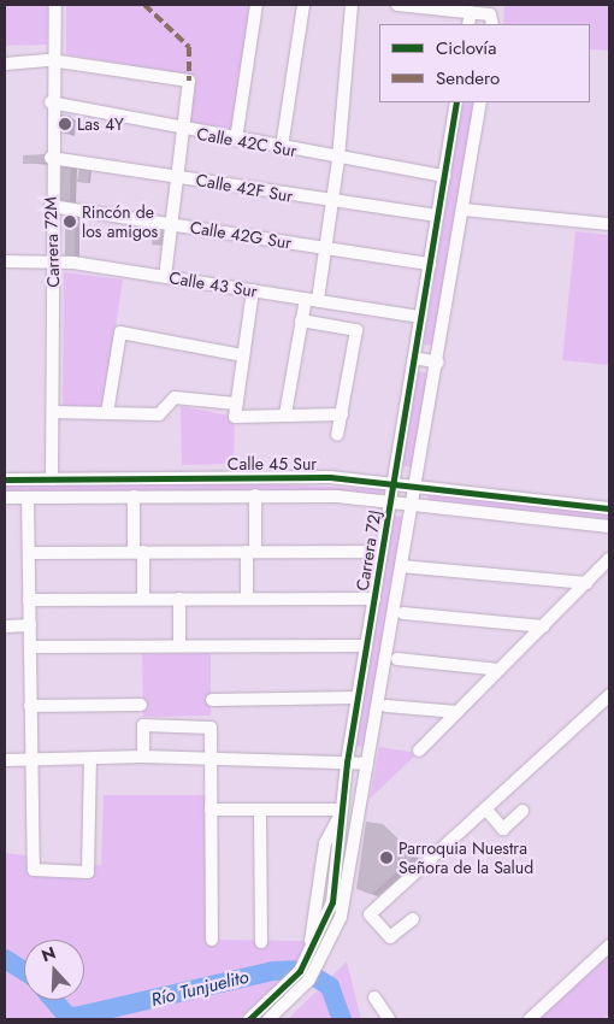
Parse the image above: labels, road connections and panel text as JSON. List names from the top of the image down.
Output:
{
  "streets": {
    "street": [
      "Calle 42C Sur",
      "Calle 42F Sur",
      "Calle 42G Sur",
      "Carrera 72M",
      "Calle 43 Sur",
      "Calle 45 Sur",
      "Carrera 72J"
    ]
  },
  "crossings": [
    ["Calle 42C Sur", "Carrera 72M"],
    ["Calle 42C Sur", "Carrera 72J"],
    ["Calle 42F Sur", "Carrera 72M"],
    ["Calle 42F Sur", "Carrera 72J"],
    ["Calle 42G Sur", "Carrera 72M"],
    ["Calle 42G Sur", "Carrera 72J"],
    ["Carrera 72M", "Calle 43 Sur"],
    ["Carrera 72M", "Calle 45 Sur"],
    ["Calle 43 Sur", "Carrera 72J"],
    ["Calle 45 Sur", "Carrera 72J"]
  ],
  "water": ["Río Tunjuelito"],
  "places": ["Las 4Y", "Rincón de los amigos", "Parroquia Nuestra Señora de la Salud"],
  "legend": ["Ciclovía", "Sendero"],
  "north": "top"
}
